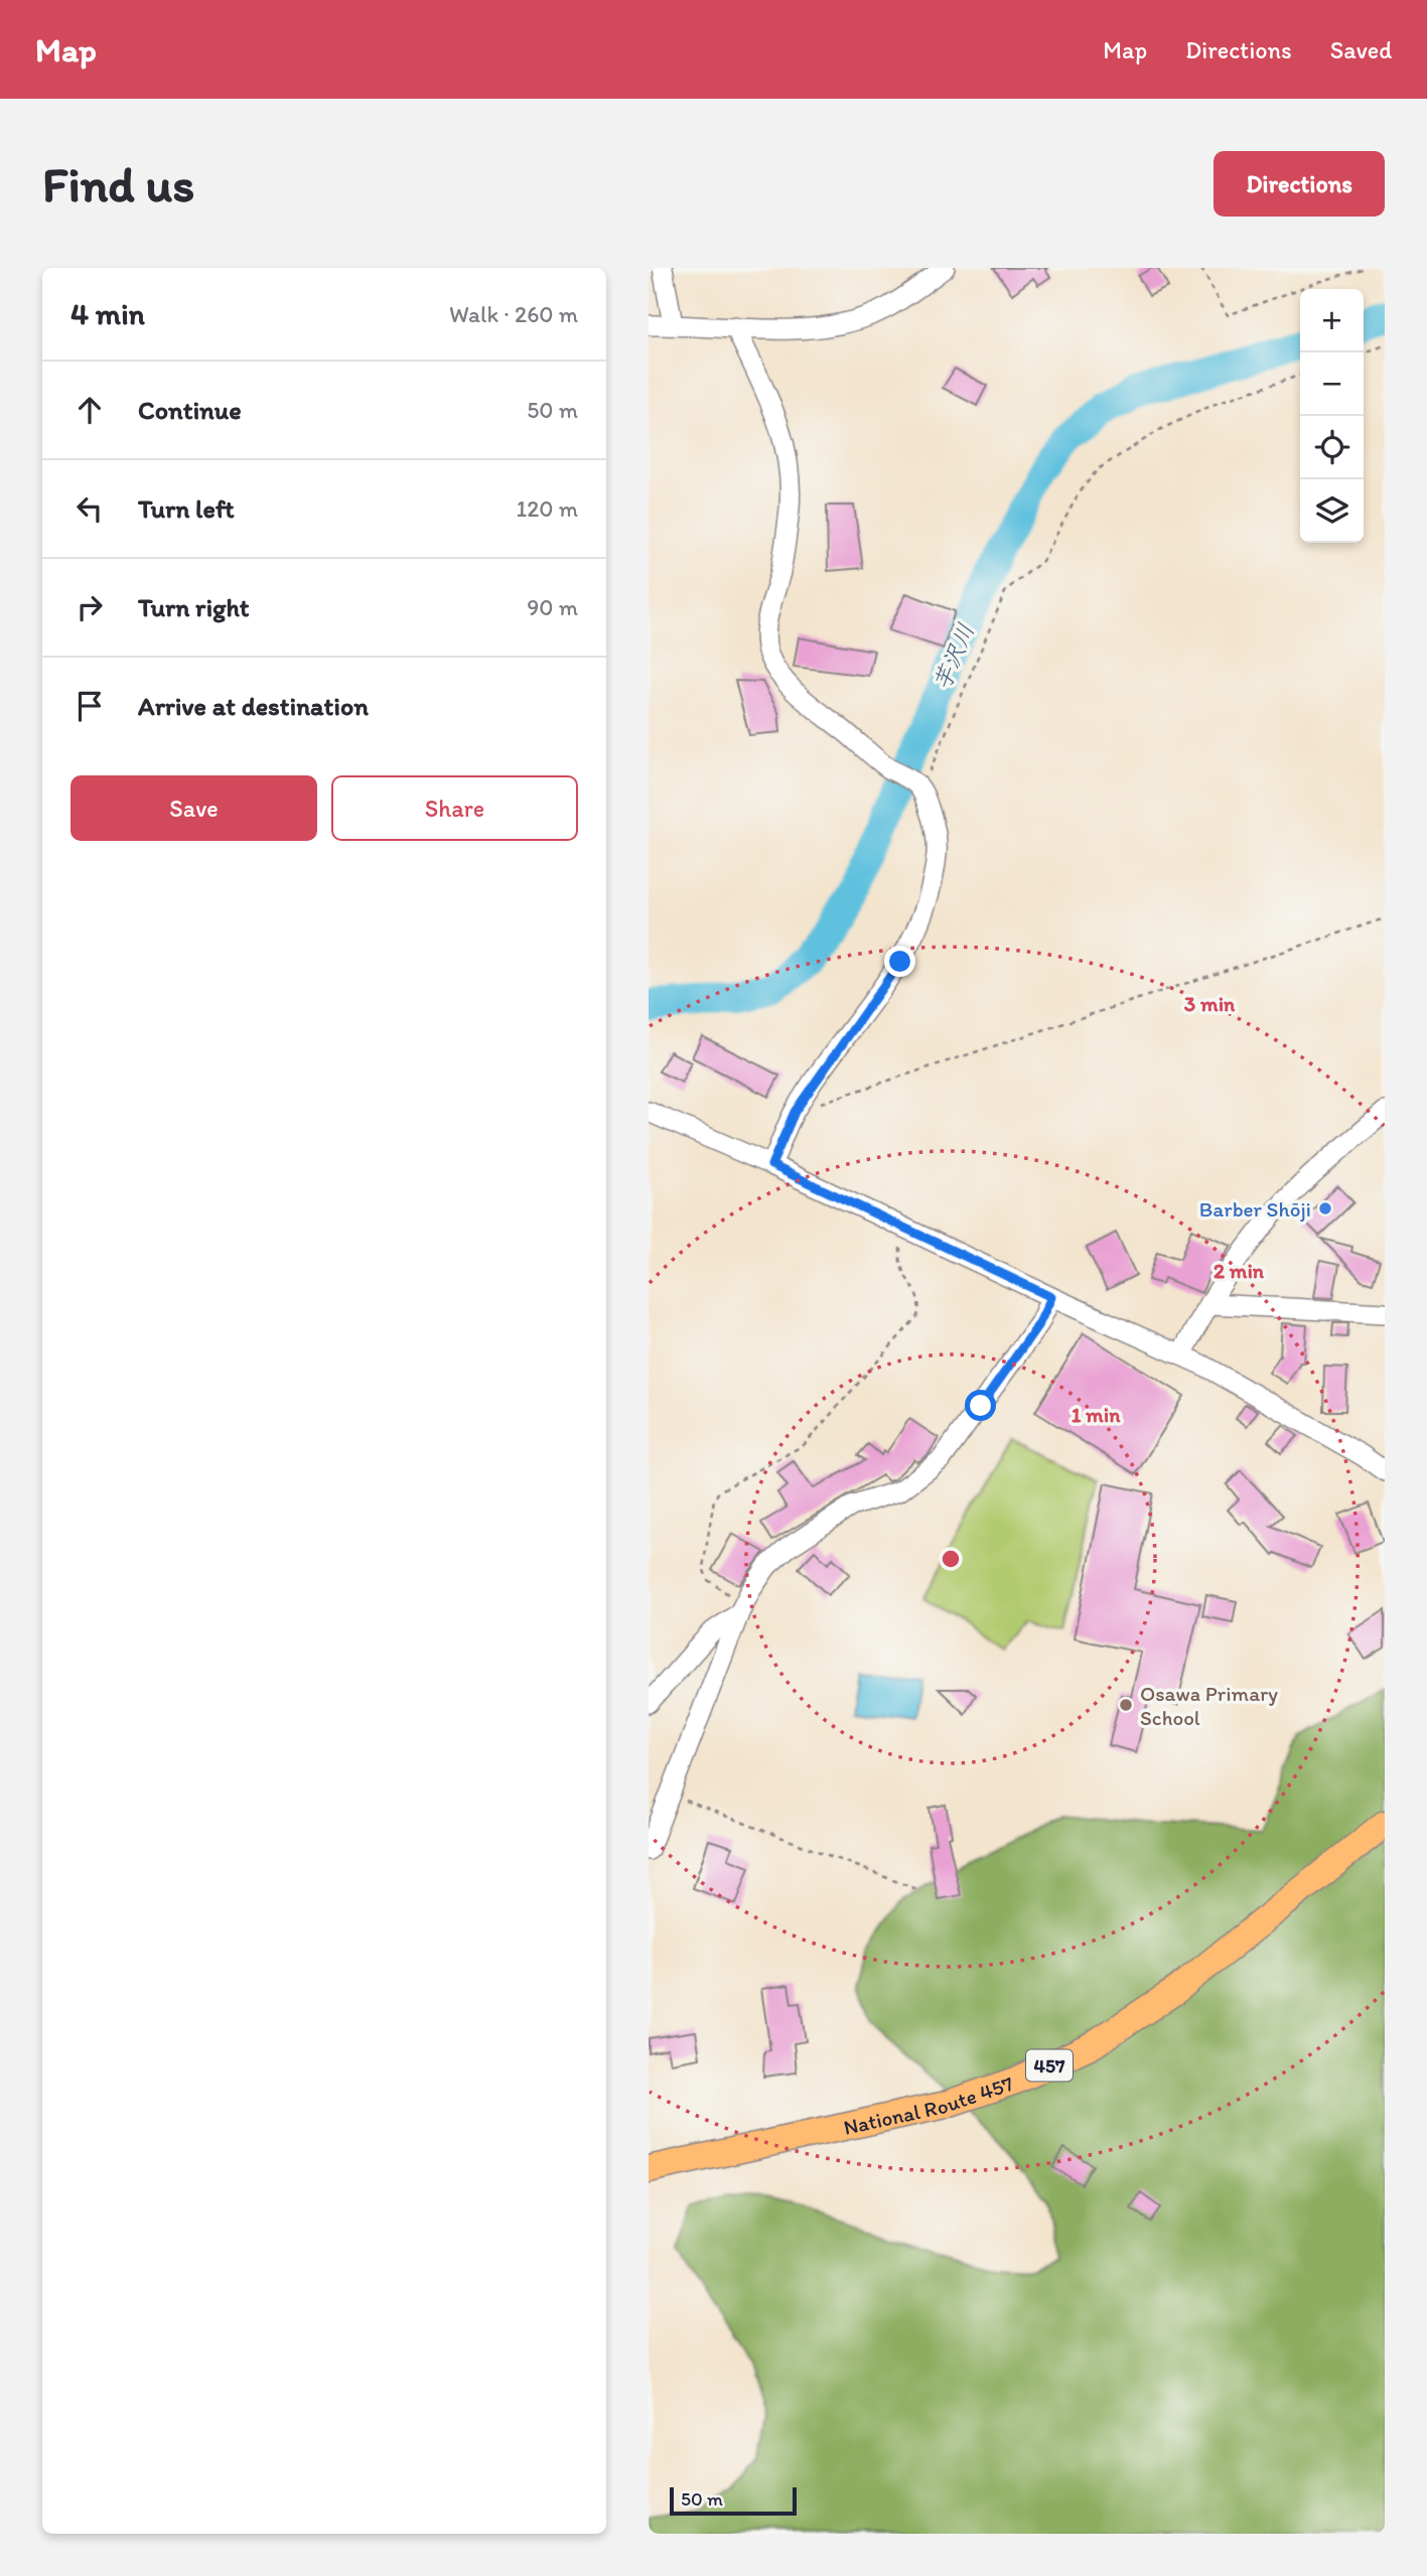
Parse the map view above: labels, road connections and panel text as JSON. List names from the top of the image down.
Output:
{
  "streets": {
    "highway": ["457", "National Route 457"]
  },
  "water": ["芋沢川"],
  "places": ["Barber Shōji", "Osawa Primary School"],
  "scale_bar": "50 m",
  "page": {
    "header": "Map",
    "nav": ["Map", "Directions", "Saved"],
    "buttons": [
      "Directions",
      ["Save", "Share"]
    ],
    "title": "Find us",
    "heading": ["4 min", "Walk · 260 m"],
    "map_buttons": ["+", "−"],
    "list": [
      ["Continue", "50 m"],
      ["Turn left", "120 m"],
      ["Turn right", "90 m"],
      "Arrive at destination"
    ],
    "scale": "50 m"
  },
  "rings": ["3 min", "2 min", "1 min"]
}
